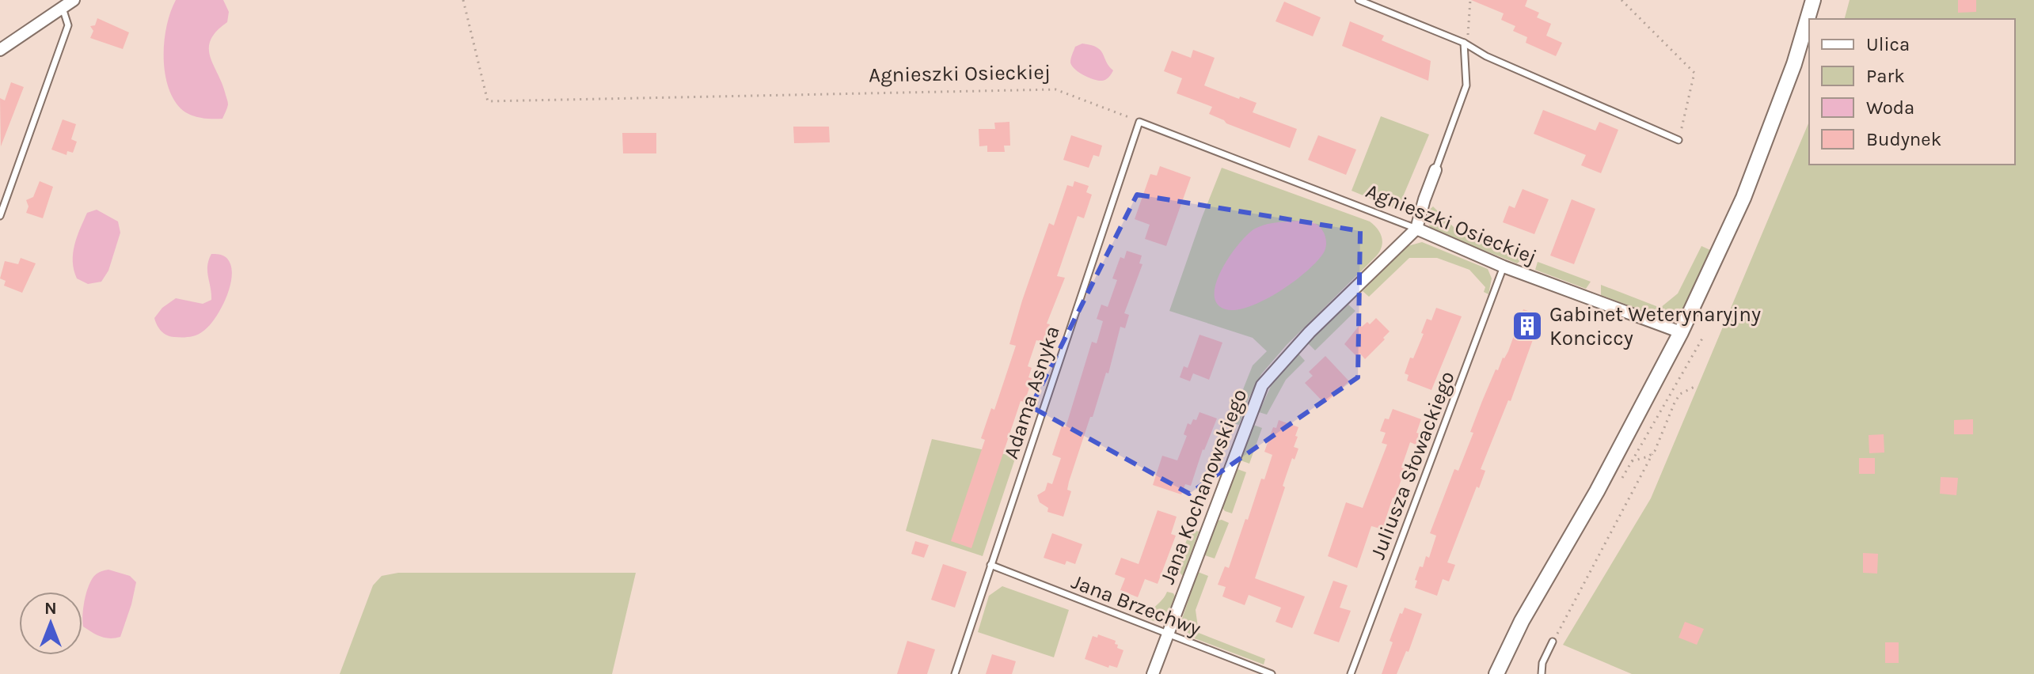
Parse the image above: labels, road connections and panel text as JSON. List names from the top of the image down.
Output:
{
  "streets": {
    "street": ["Agnieszki Osieckiej", "Jana Kochanowskiego"],
    "lane": ["Adama Asnyka", "Juliusza Słowackiego", "Jana Brzechwy"]
  },
  "crossings": [
    ["Agnieszki Osieckiej", "Adama Asnyka"],
    ["Agnieszki Osieckiej", "Juliusza Słowackiego"],
    ["Agnieszki Osieckiej", "Jana Kochanowskiego"],
    ["Adama Asnyka", "Jana Brzechwy"],
    ["Jana Kochanowskiego", "Jana Brzechwy"]
  ],
  "places": {
    "building": ["Gabinet Weterynaryjny Konciccy"]
  },
  "legend": [
    "Ulica",
    "Park",
    "Woda",
    "Budynek"
  ],
  "north": "top"
}
